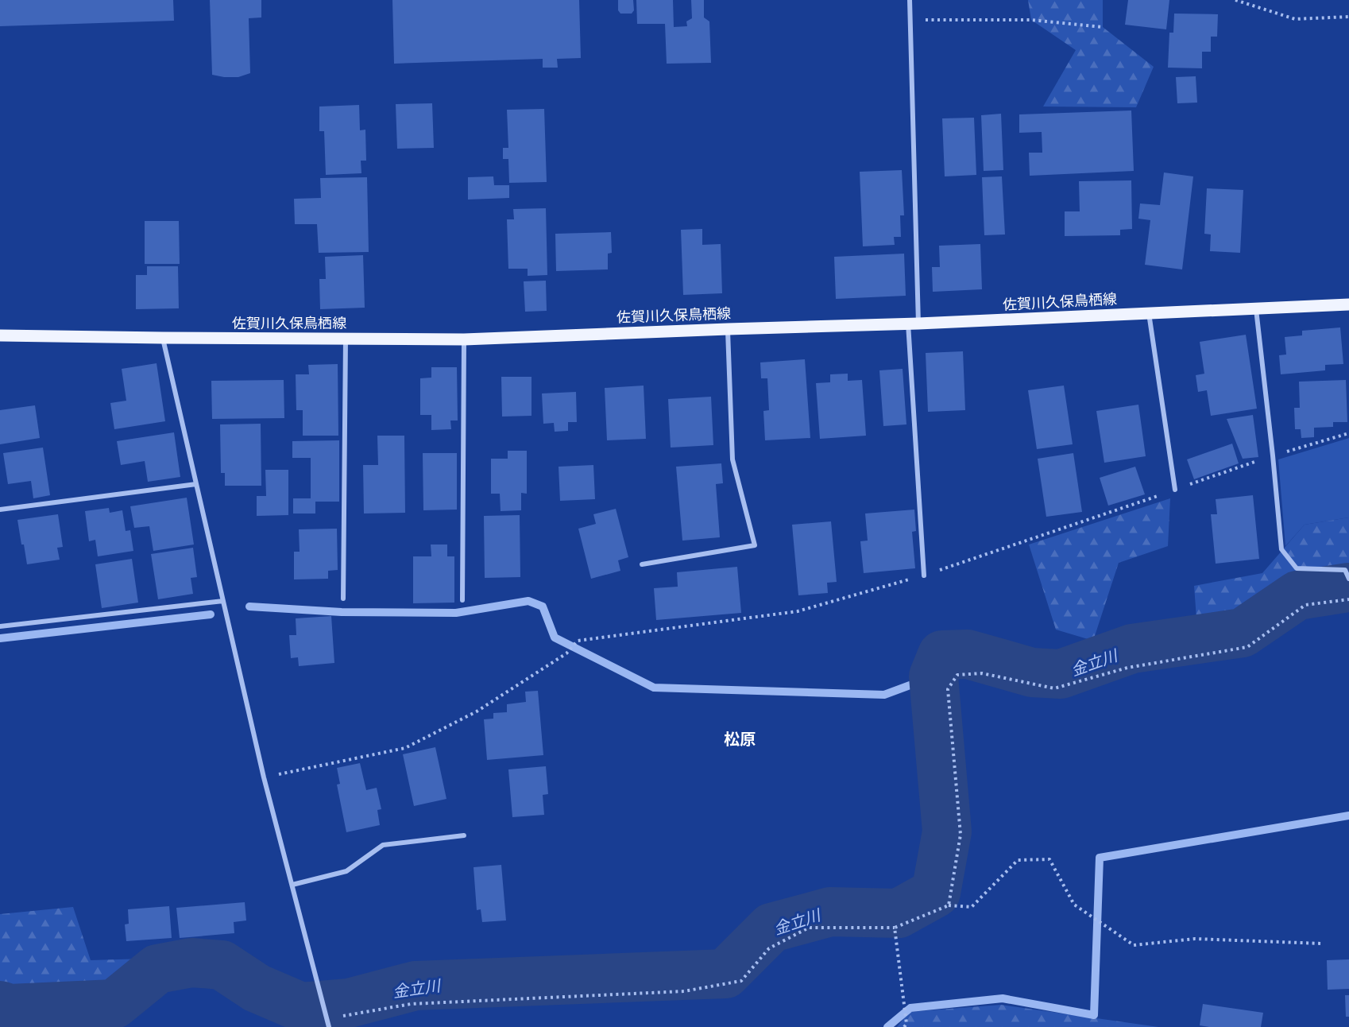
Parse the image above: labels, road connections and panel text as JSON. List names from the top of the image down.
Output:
{
  "streets": {
    "main road": ["佐賀川久保鳥栖線"]
  },
  "districts": ["松原"],
  "water": ["金立川"]
}
